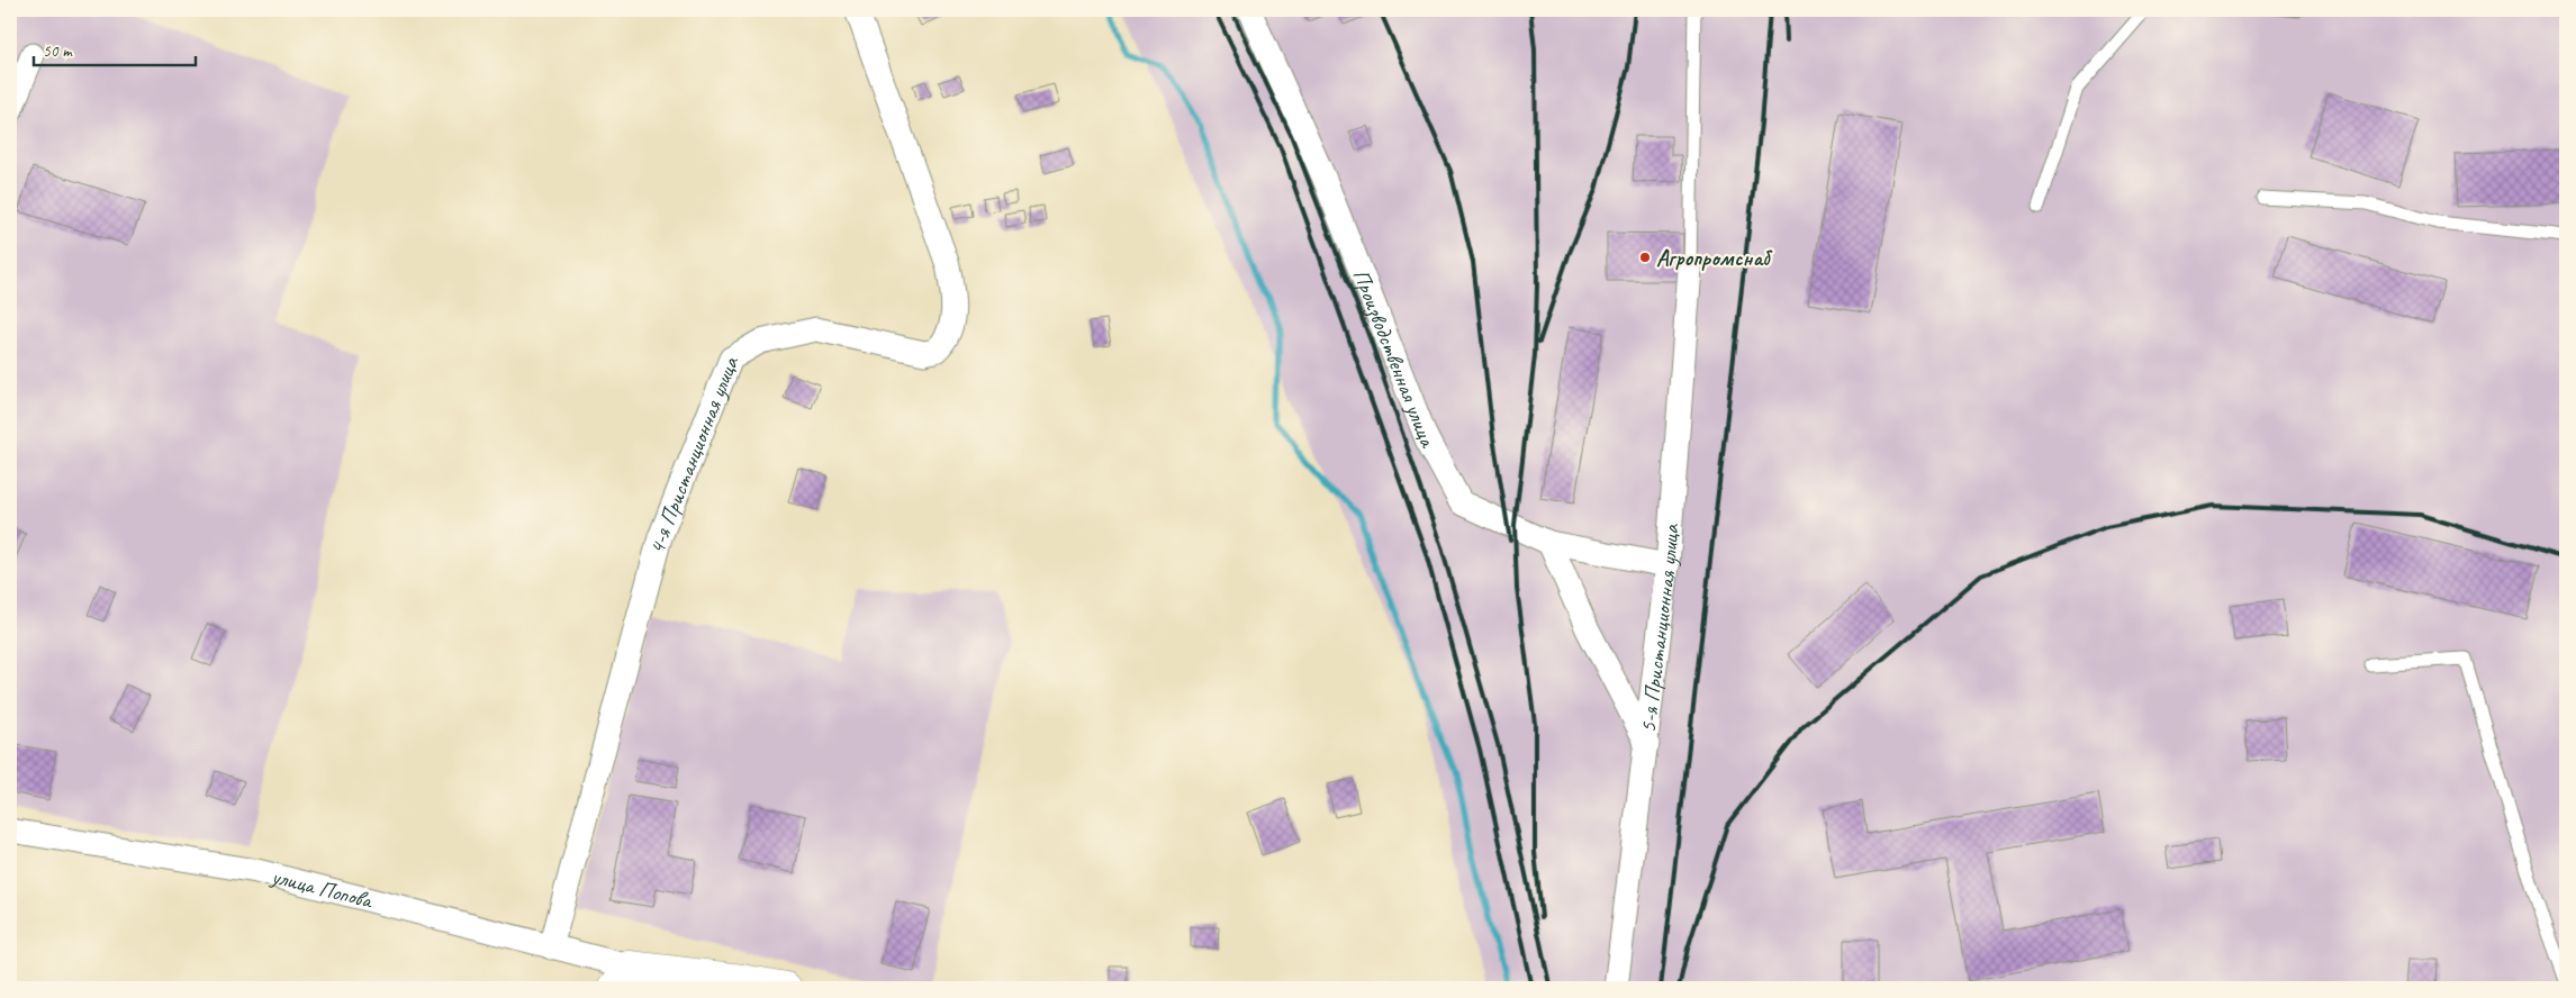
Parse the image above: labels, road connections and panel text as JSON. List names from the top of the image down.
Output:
{
  "streets": {
    "street": [
      "Производственная улица",
      "4-я Пристанционная улица",
      "5-я Пристанционная улица",
      "улица Попова"
    ]
  },
  "crossings": [
    ["Производственная улица", "5-я Пристанционная улица"],
    ["4-я Пристанционная улица", "улица Попова"]
  ],
  "places": ["Агропромснаб"],
  "scale_bar": "50 m"
}
